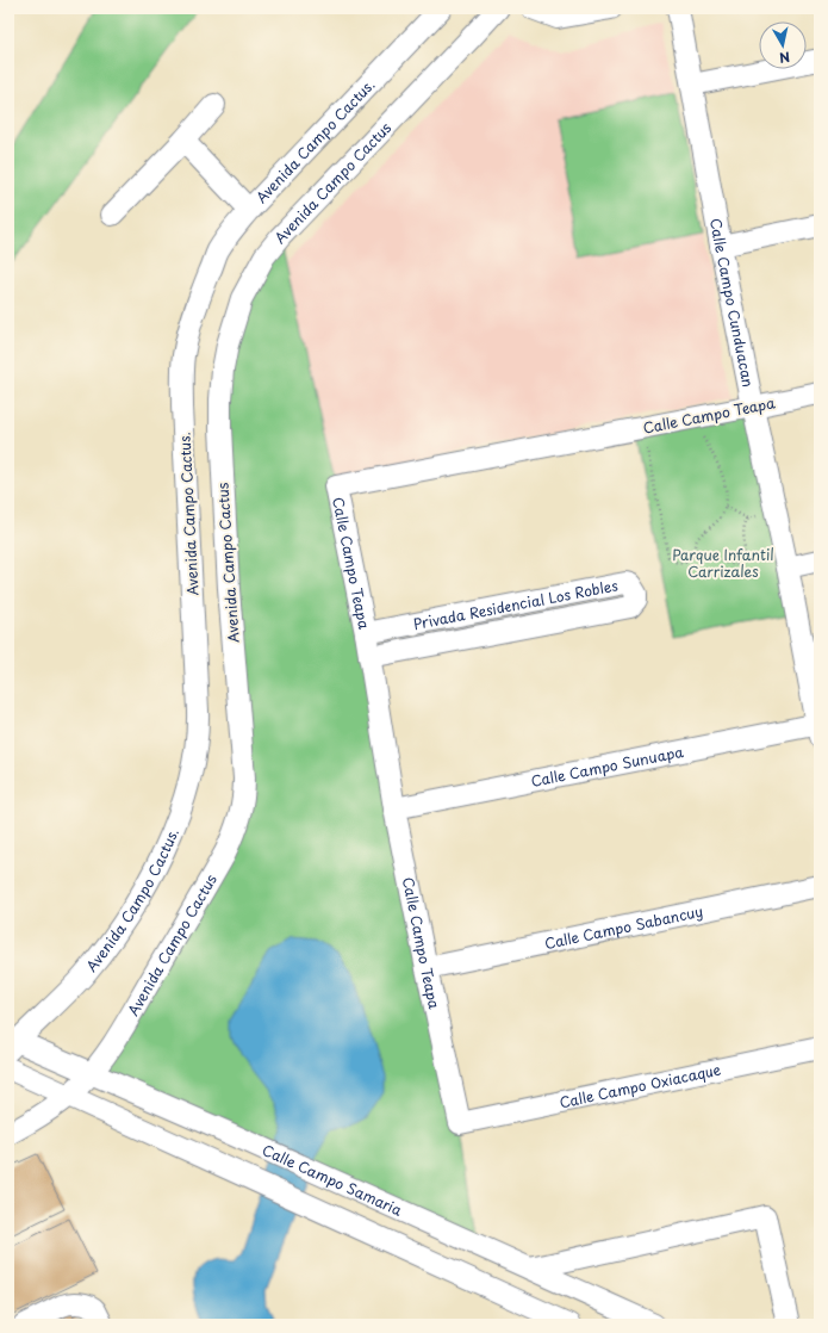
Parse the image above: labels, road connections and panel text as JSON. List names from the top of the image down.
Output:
{
  "streets": {
    "street": [
      "Avenida Campo Cactus.",
      "Avenida Campo Cactus",
      "Calle Campo Cunduacan",
      "Calle Campo Teapa",
      "Privada Residencial Los Robles",
      "Calle Campo Sunuapa",
      "Calle Campo Sabancuy",
      "Calle Campo Oxiacaque",
      "Calle Campo Samaria"
    ]
  },
  "crossings": [
    ["Avenida Campo Cactus.", "Calle Campo Samaria"],
    ["Avenida Campo Cactus", "Calle Campo Samaria"],
    ["Calle Campo Cunduacan", "Calle Campo Teapa"],
    ["Calle Campo Cunduacan", "Calle Campo Sunuapa"],
    ["Calle Campo Teapa", "Privada Residencial Los Robles"],
    ["Calle Campo Teapa", "Calle Campo Sunuapa"],
    ["Calle Campo Teapa", "Calle Campo Sabancuy"],
    ["Calle Campo Teapa", "Calle Campo Oxiacaque"]
  ],
  "parks": ["Parque Infantil Carrizales"],
  "north": "bottom"
}
